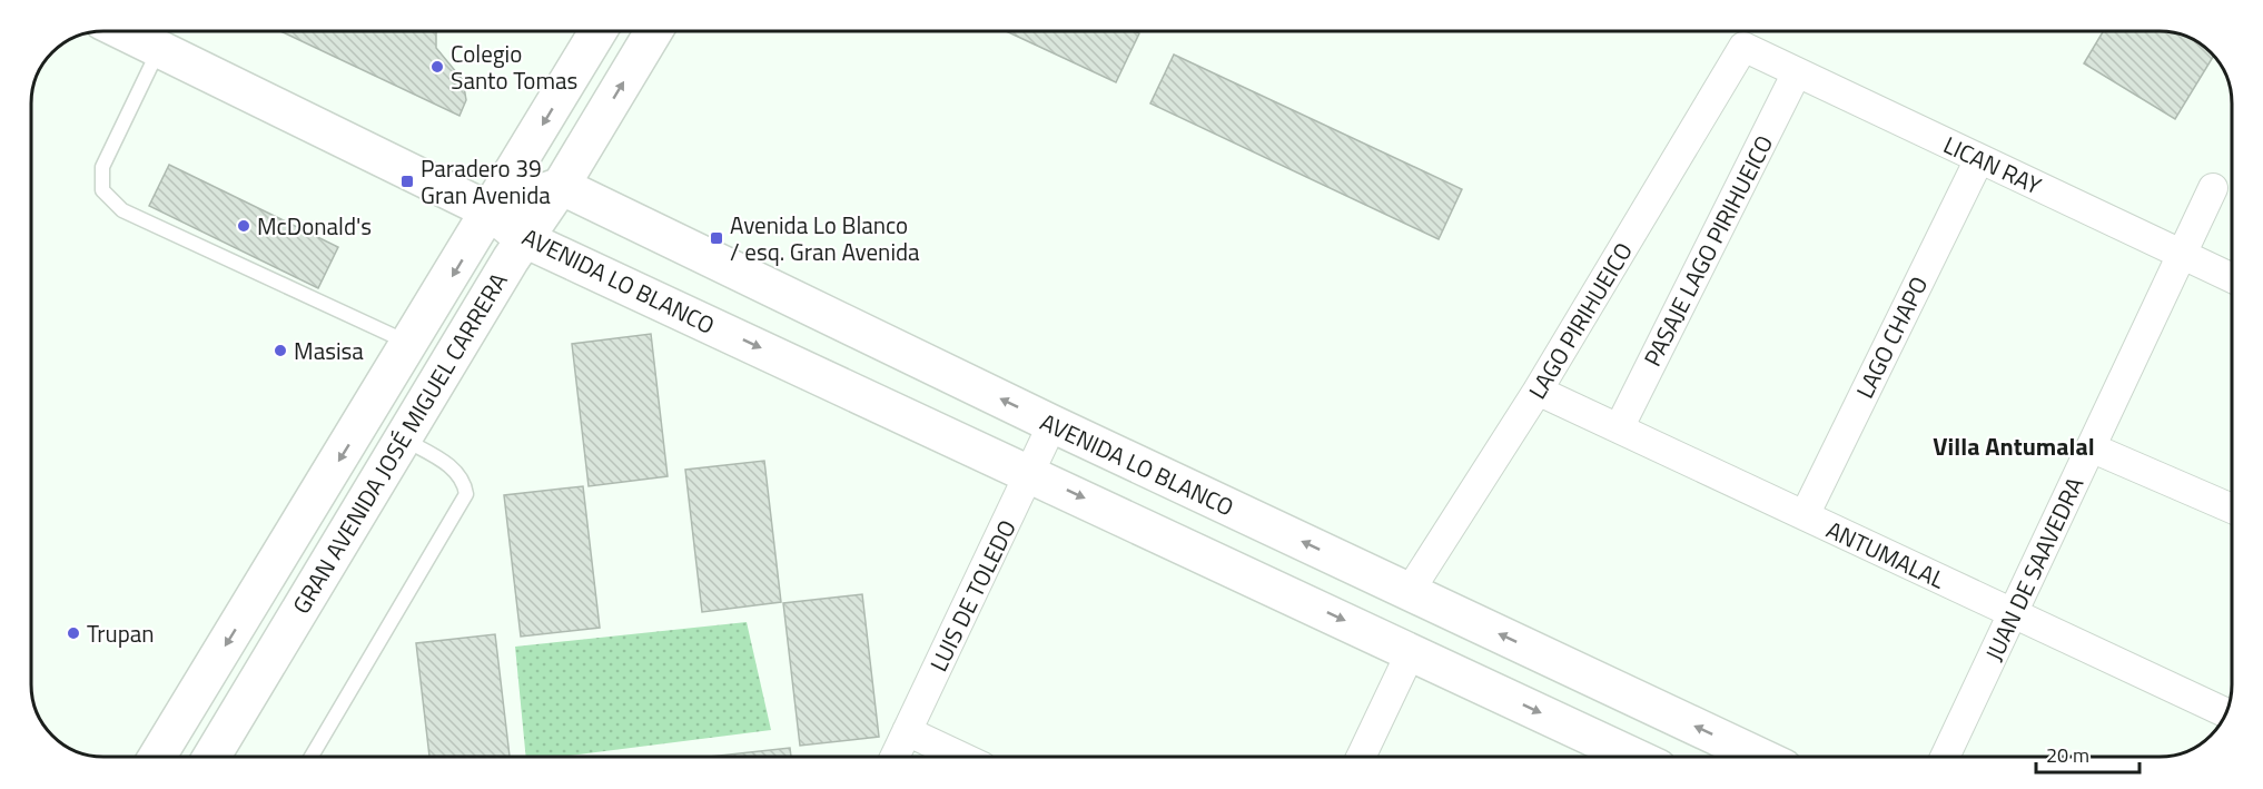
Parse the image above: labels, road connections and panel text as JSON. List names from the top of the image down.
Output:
{
  "streets": {
    "main road": ["AVENIDA LO BLANCO", "GRAN AVENIDA JOSÉ MIGUEL CARRERA"],
    "street": [
      "LICAN RAY",
      "PASAJE LAGO PIRIHUEICO",
      "LAGO PIRIHUEICO",
      "LAGO CHAPO",
      "ANTUMALAL",
      "JUAN DE SAAVEDRA",
      "LUIS DE TOLEDO"
    ]
  },
  "crossings": [
    ["LICAN RAY", "PASAJE LAGO PIRIHUEICO"],
    ["LICAN RAY", "LAGO PIRIHUEICO"],
    ["LICAN RAY", "LAGO CHAPO"],
    ["LICAN RAY", "JUAN DE SAAVEDRA"],
    ["PASAJE LAGO PIRIHUEICO", "ANTUMALAL"],
    ["AVENIDA LO BLANCO", "LAGO PIRIHUEICO"],
    ["AVENIDA LO BLANCO", "GRAN AVENIDA JOSÉ MIGUEL CARRERA"],
    ["AVENIDA LO BLANCO", "LUIS DE TOLEDO"],
    ["LAGO PIRIHUEICO", "ANTUMALAL"],
    ["LAGO CHAPO", "ANTUMALAL"],
    ["ANTUMALAL", "JUAN DE SAAVEDRA"]
  ],
  "districts": ["Villa Antumalal"],
  "places": {
    "other": [
      "Colegio Santo Tomas",
      "McDonald's",
      "Masisa",
      "Trupan"
    ],
    "transit": ["Paradero 39 Gran Avenida", "Avenida Lo Blanco / esq. Gran Avenida"]
  },
  "scale_bar": "20 m"
}
